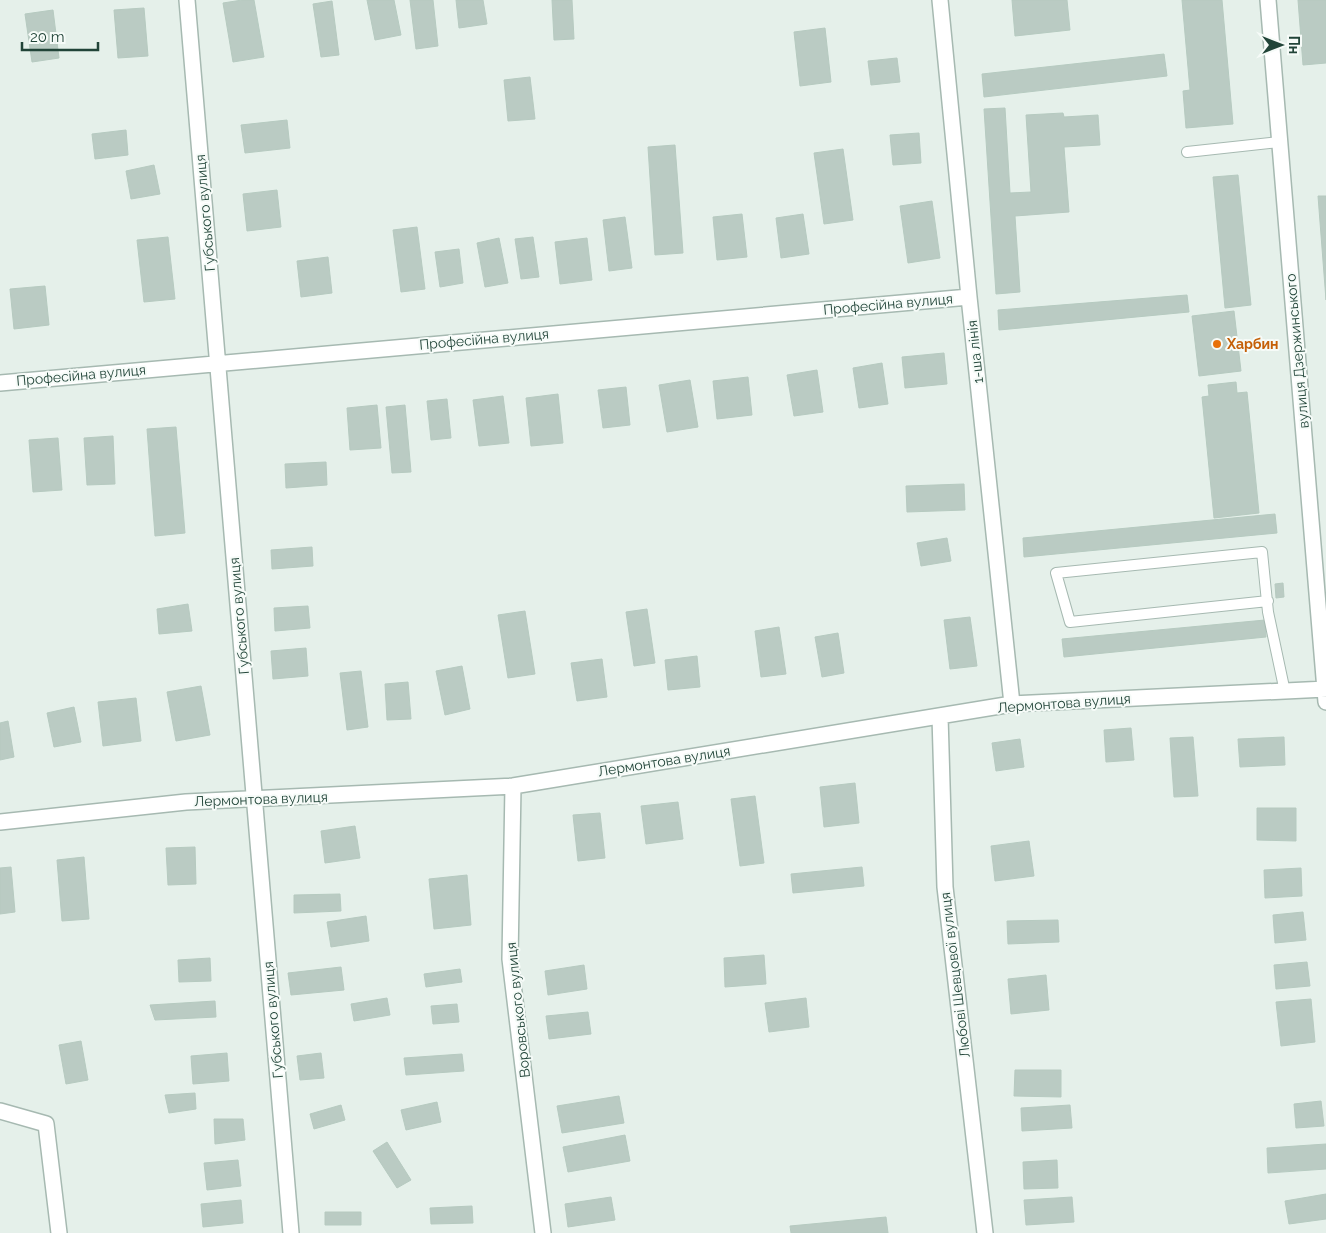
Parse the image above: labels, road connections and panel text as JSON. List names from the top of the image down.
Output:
{
  "streets": {
    "street": [
      "Губського вулиця",
      "Професійна вулиця",
      "вулиця Дзержинського",
      "1-ша лінія",
      "Лермонтова вулиця",
      "Любові Шевцової вулиця",
      "Воровського вулиця"
    ]
  },
  "crossings": [
    ["Губського вулиця", "Професійна вулиця"],
    ["Губського вулиця", "Лермонтова вулиця"],
    ["Професійна вулиця", "1-ша лінія"],
    ["вулиця Дзержинського", "Лермонтова вулиця"],
    ["1-ша лінія", "Лермонтова вулиця"],
    ["Лермонтова вулиця", "Любові Шевцової вулиця"],
    ["Лермонтова вулиця", "Воровського вулиця"]
  ],
  "places": ["Харбин"],
  "scale_bar": "20 m",
  "north": "right"
}
